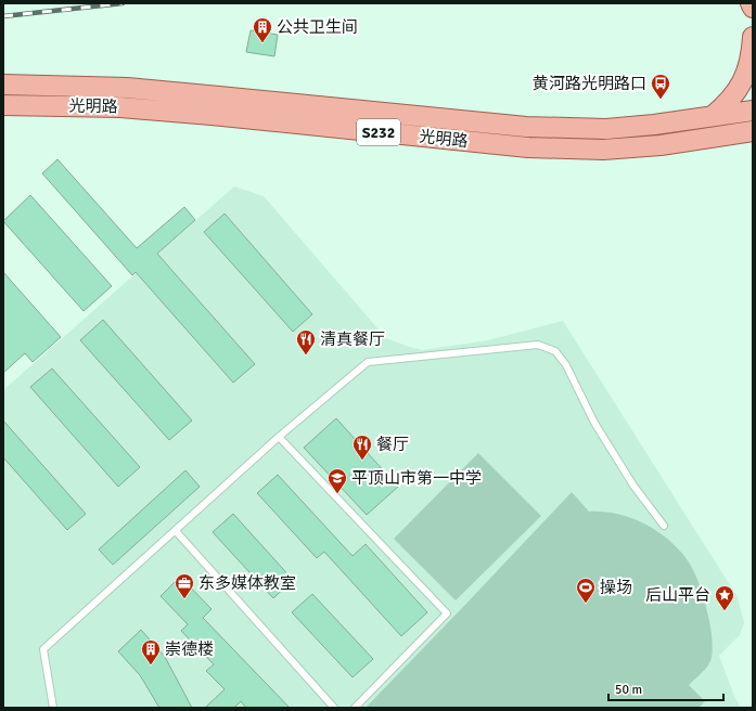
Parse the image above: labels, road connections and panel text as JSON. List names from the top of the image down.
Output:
{
  "streets": {
    "main road": ["光明路", "S232"]
  },
  "places": {
    "building": ["公共卫生间", "崇德楼"],
    "bus stop": ["黄河路光明路口"],
    "restaurant": ["清真餐厅", "餐厅"],
    "school or university": ["平顶山市第一中学"],
    "office": ["东多媒体教室"],
    "sports": ["操场"],
    "place": ["后山平台"]
  },
  "scale_bar": "50 m"
}
